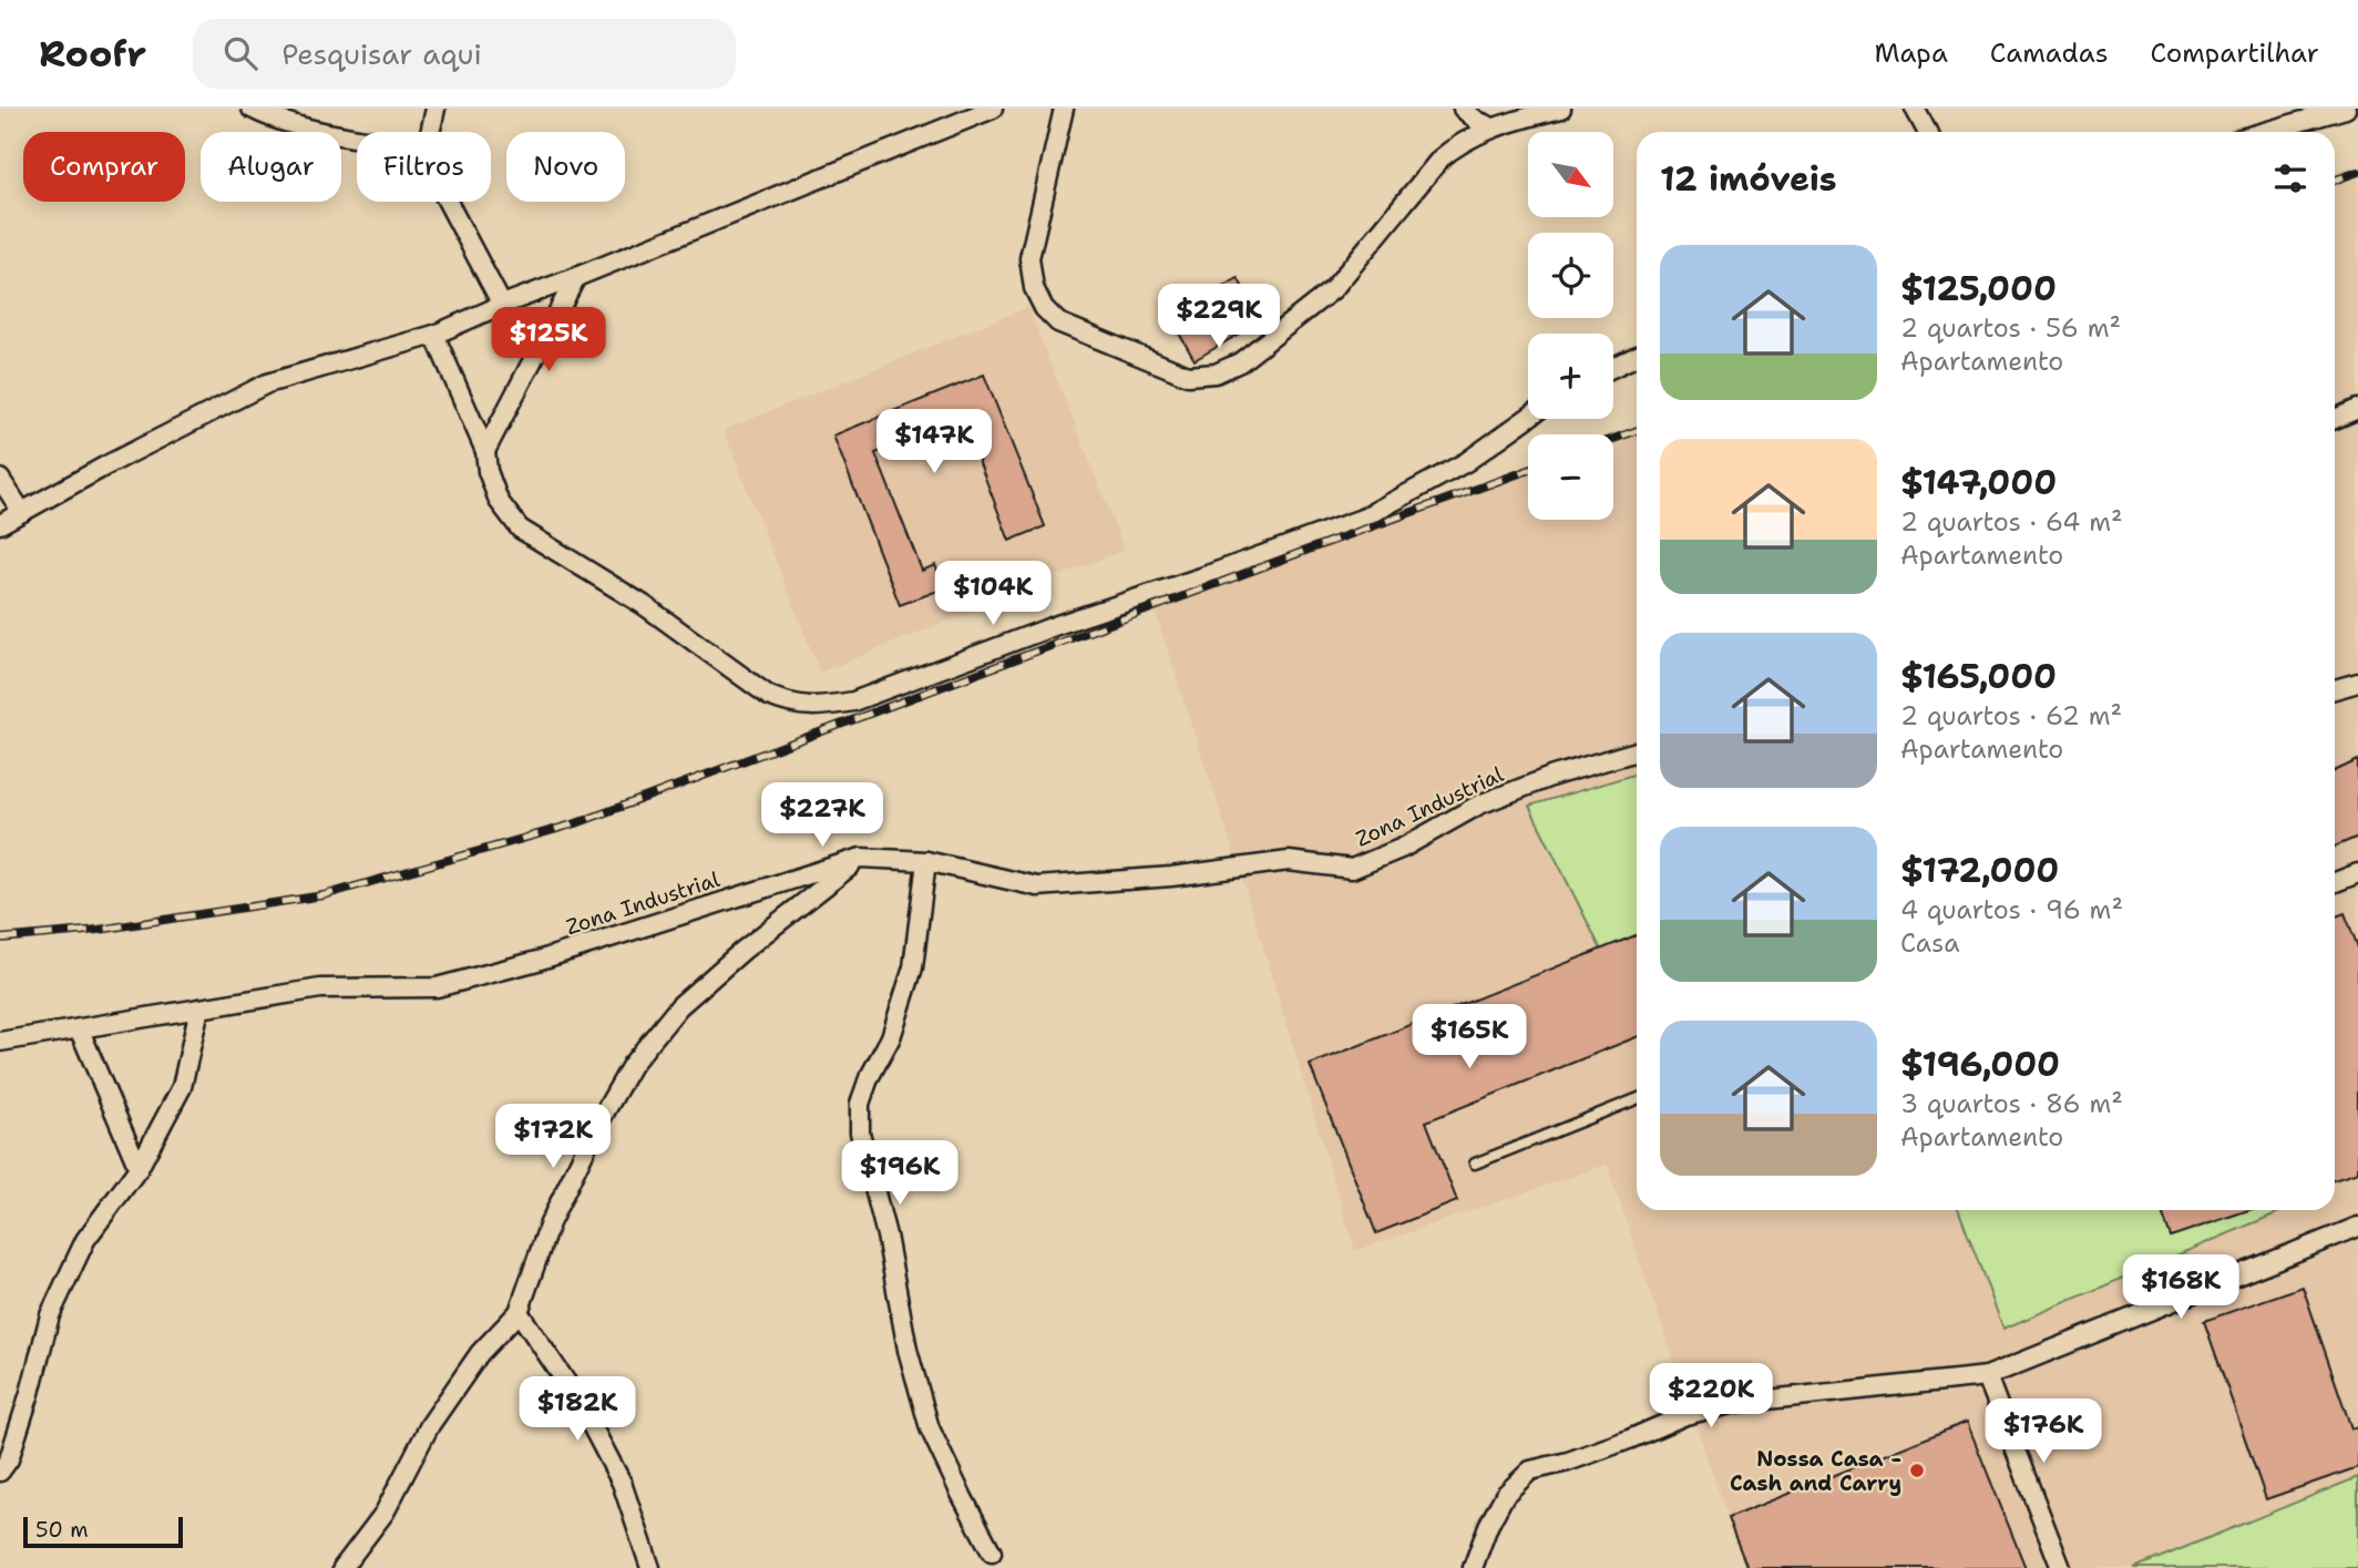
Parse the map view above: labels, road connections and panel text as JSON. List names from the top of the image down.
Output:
{
  "streets": {
    "street": ["Zona Industrial"]
  },
  "places": ["Nossa Casa - Cash and Carry"],
  "scale_bar": "50 m",
  "north": "bottom right",
  "page": {
    "header": "Roofr",
    "search": "Pesquisar aqui",
    "nav": ["Mapa", "Camadas", "Compartilhar"],
    "map_buttons": ["+", "−"],
    "chip": [
      "Comprar",
      "Alugar",
      "Filtros",
      "Novo"
    ],
    "heading": "12 imóveis",
    "list": [
      {
        "name": "$125,000",
        "note": "2 quartos · 56 m² · Apartamento"
      },
      {
        "name": "$147,000",
        "note": "2 quartos · 64 m² · Apartamento"
      },
      {
        "name": "$165,000",
        "note": "2 quartos · 62 m² · Apartamento"
      },
      {
        "name": "$172,000",
        "note": "4 quartos · 96 m² · Casa"
      },
      {
        "name": "$196,000",
        "note": "3 quartos · 86 m² · Apartamento"
      }
    ],
    "price": [
      "$229K",
      "$125K",
      "$147K",
      "$104K",
      "$227K",
      "$165K",
      "$172K",
      "$196K",
      "$168K",
      "$220K",
      "$182K",
      "$176K"
    ],
    "scale": "50 m"
  }
}
